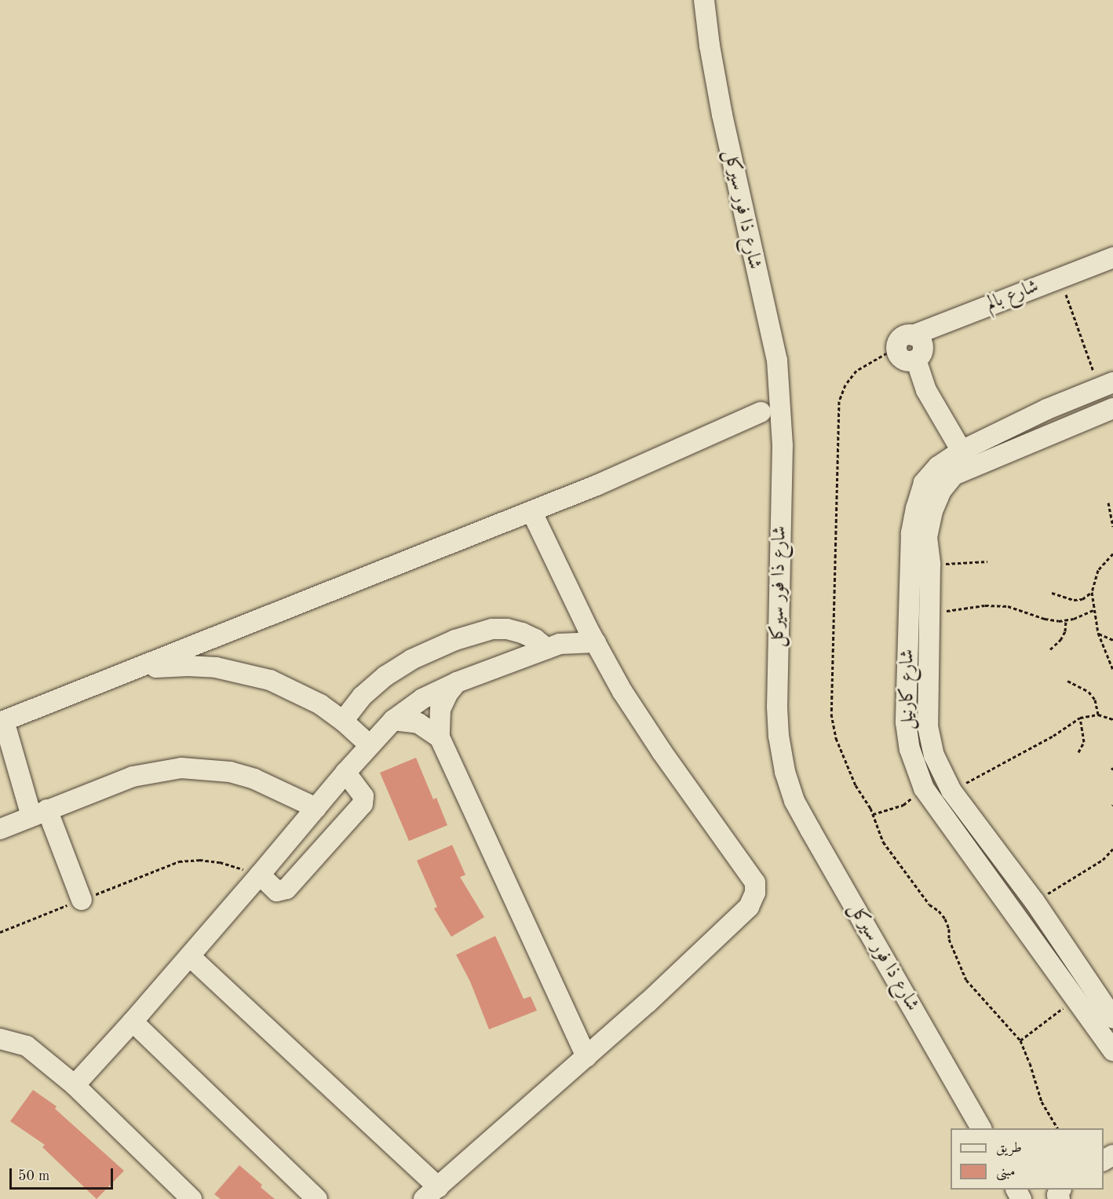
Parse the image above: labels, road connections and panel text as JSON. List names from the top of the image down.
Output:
{
  "streets": {
    "street": ["شارع ذا فور سيركل", "شارع بالم", "شارع كارنيل"]
  },
  "crossings": [
    ["شارع بالم", "شارع كارنيل"]
  ],
  "legend": ["طريق", "مبنى"],
  "scale_bar": "50 m"
}
